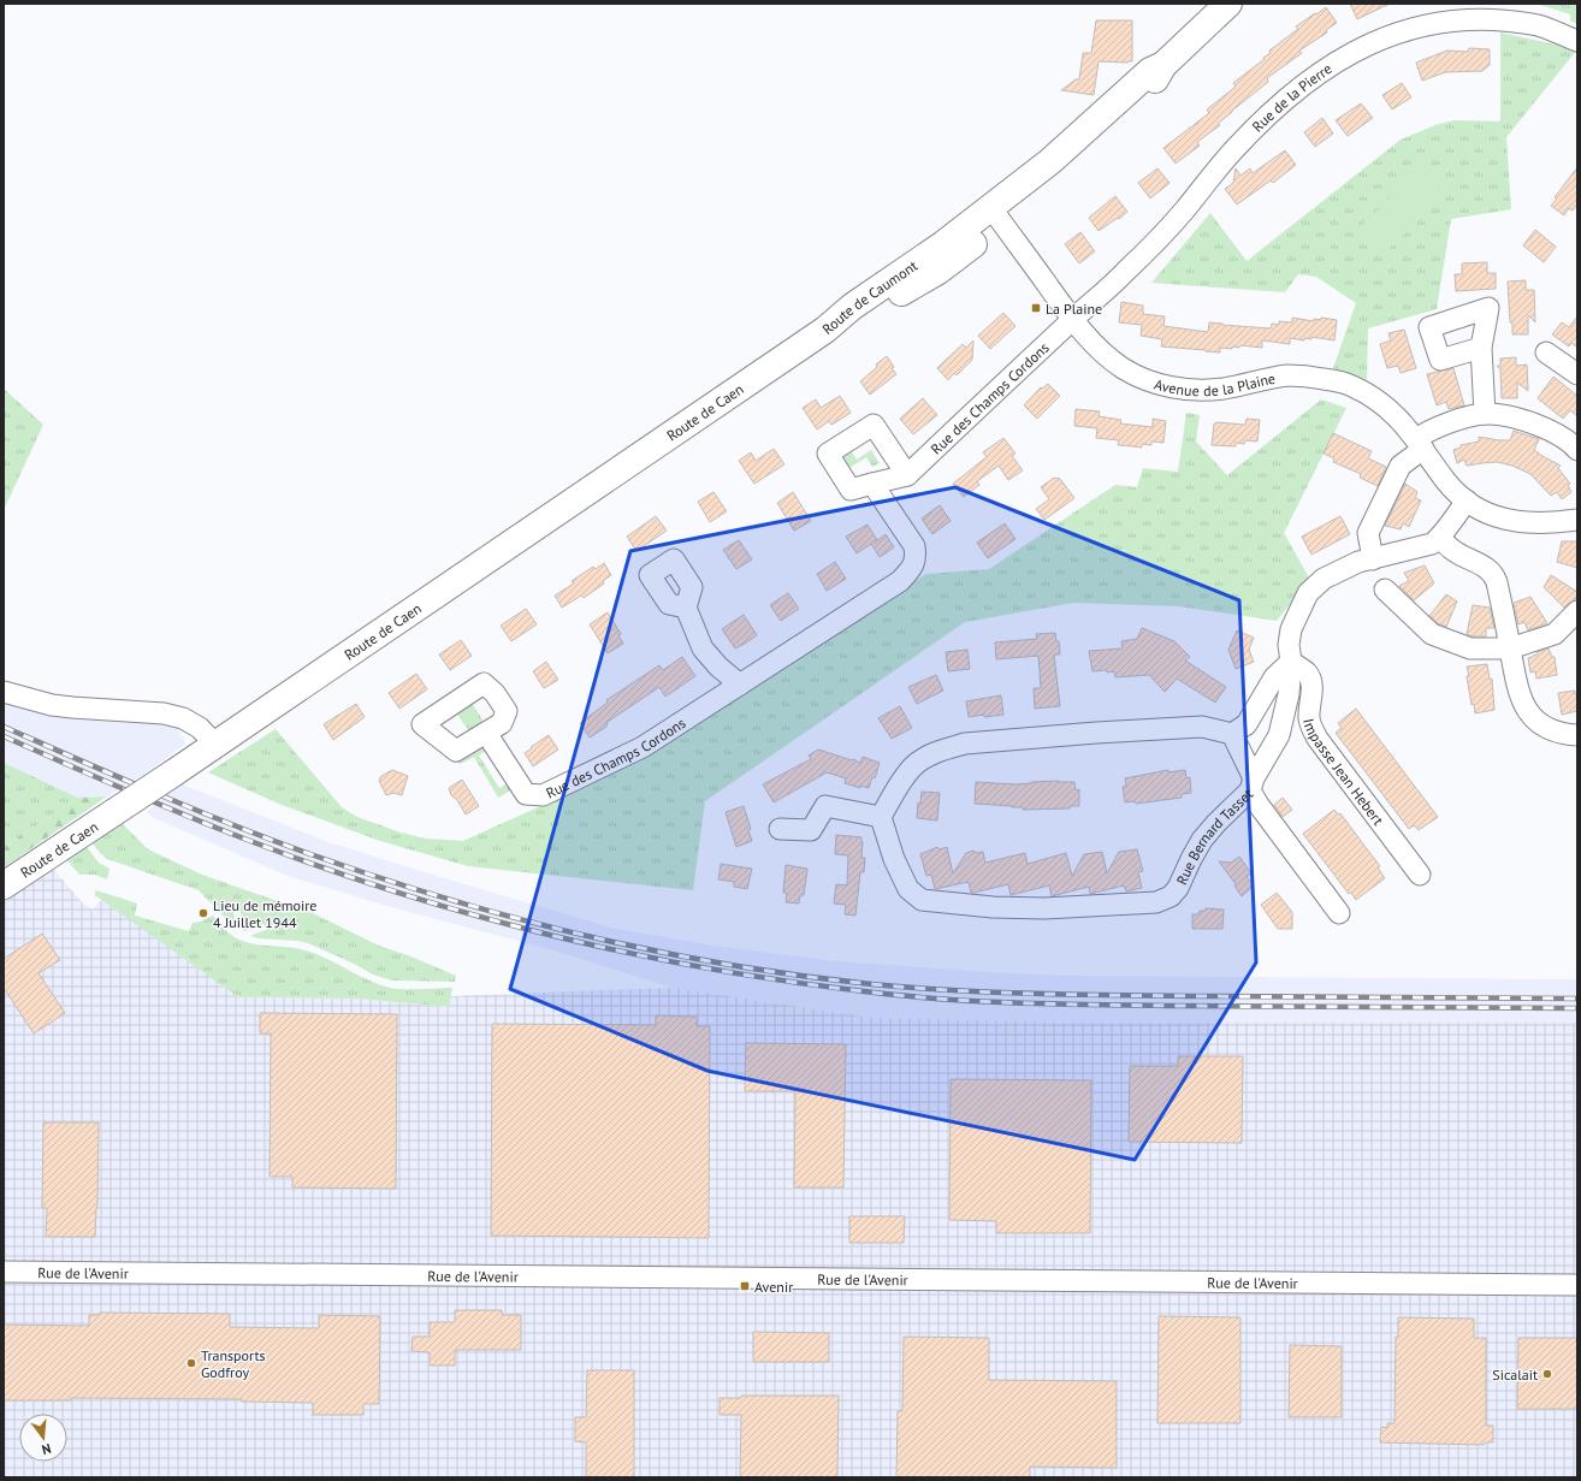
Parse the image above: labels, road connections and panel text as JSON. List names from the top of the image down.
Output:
{
  "streets": {
    "main road": ["Route de Caumont", "Route de Caen"],
    "street": [
      "Rue de la Pierre",
      "Avenue de la Plaine",
      "Rue des Champs Cordons",
      "Impasse Jean Hebert",
      "Rue Bernard Tasset",
      "Rue de l'Avenir"
    ]
  },
  "crossings": [
    ["Rue de la Pierre", "Avenue de la Plaine"],
    ["Rue de la Pierre", "Rue des Champs Cordons"],
    ["Route de Caumont", "Avenue de la Plaine"],
    ["Route de Caumont", "Route de Caen"],
    ["Avenue de la Plaine", "Rue des Champs Cordons"]
  ],
  "places": {
    "transit": ["La Plaine", "Avenir"],
    "other": ["Lieu de mémoire 4 Juillet 1944", "Transports Godfroy", "Sicalait"]
  },
  "north": "bottom"
}
